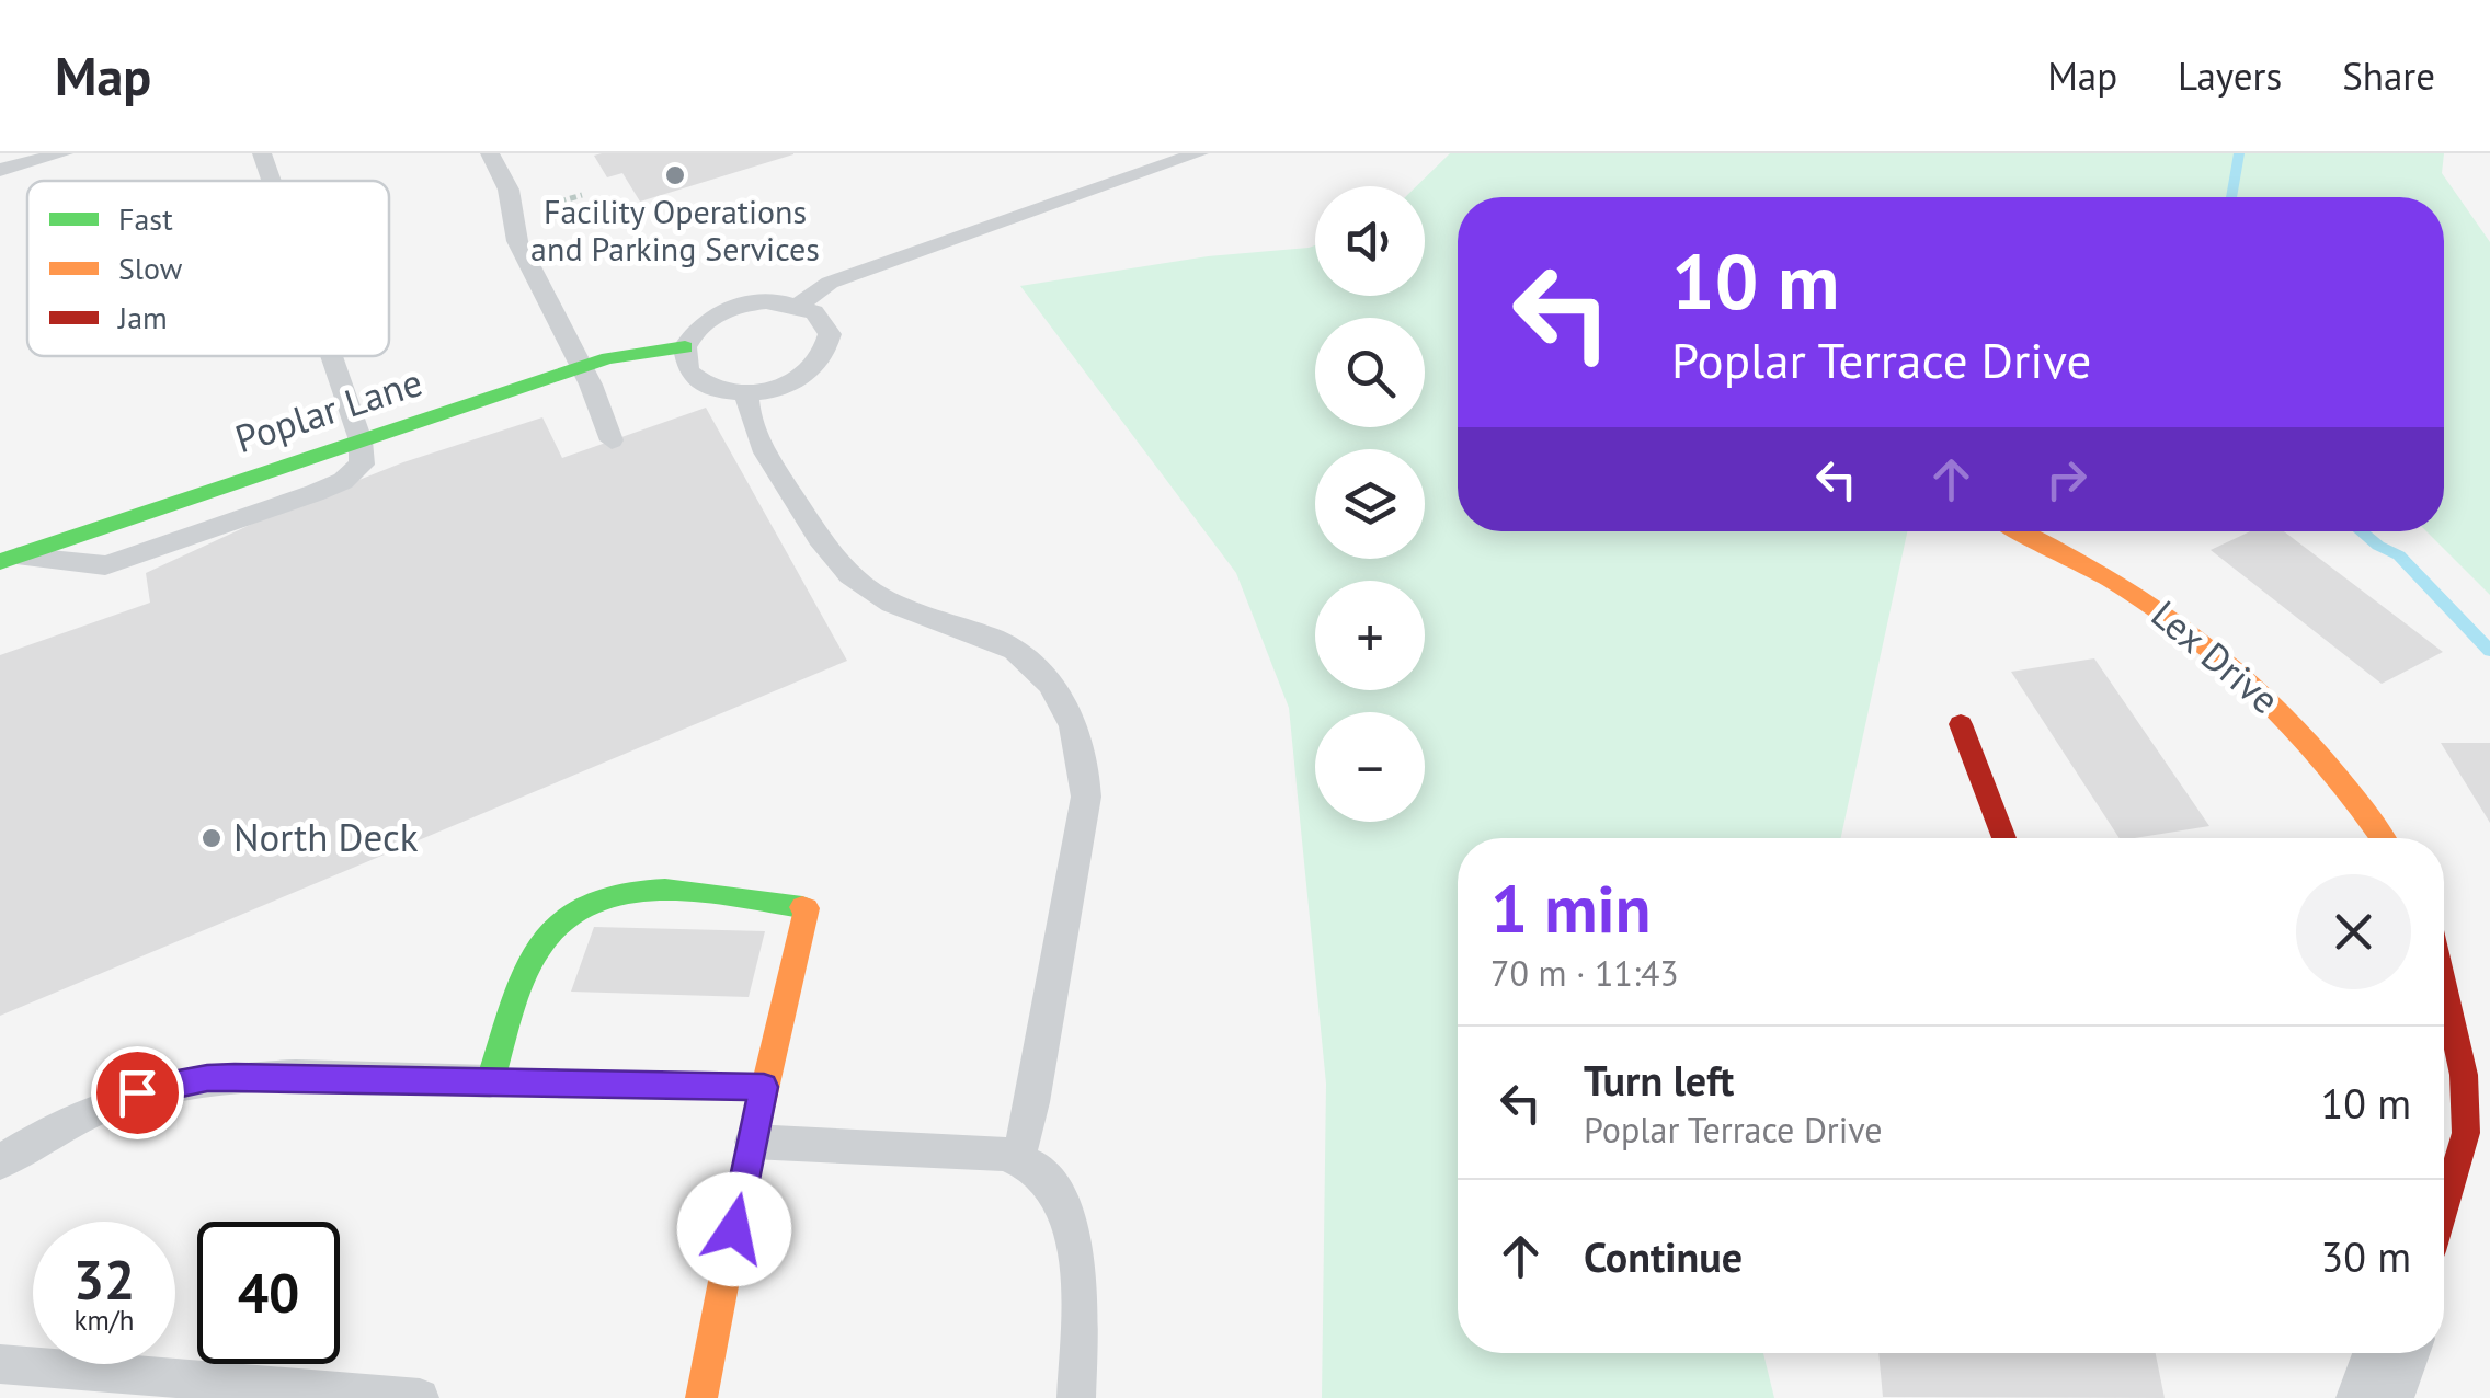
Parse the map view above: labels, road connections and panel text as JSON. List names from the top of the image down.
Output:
{
  "streets": {
    "street": ["Poplar Lane", "Lex Drive"]
  },
  "places": ["Facility Operations and Parking Services", "North Deck"],
  "legend": ["Fast", "Slow", "Jam"],
  "page": {
    "header": "Map",
    "nav": ["Map", "Layers", "Share"],
    "map_buttons": ["+", "−"],
    "turn": ["10 m", "Poplar Terrace Drive"],
    "heading": ["1 min", "70 m · 11:43"],
    "list": [
      {
        "name": "Turn left",
        "note": "Poplar Terrace Drive",
        "value": "10 m"
      },
      {
        "name": "Continue",
        "value": "30 m"
      }
    ],
    "speed": "32 km/h",
    "limit": "40"
  }
}
